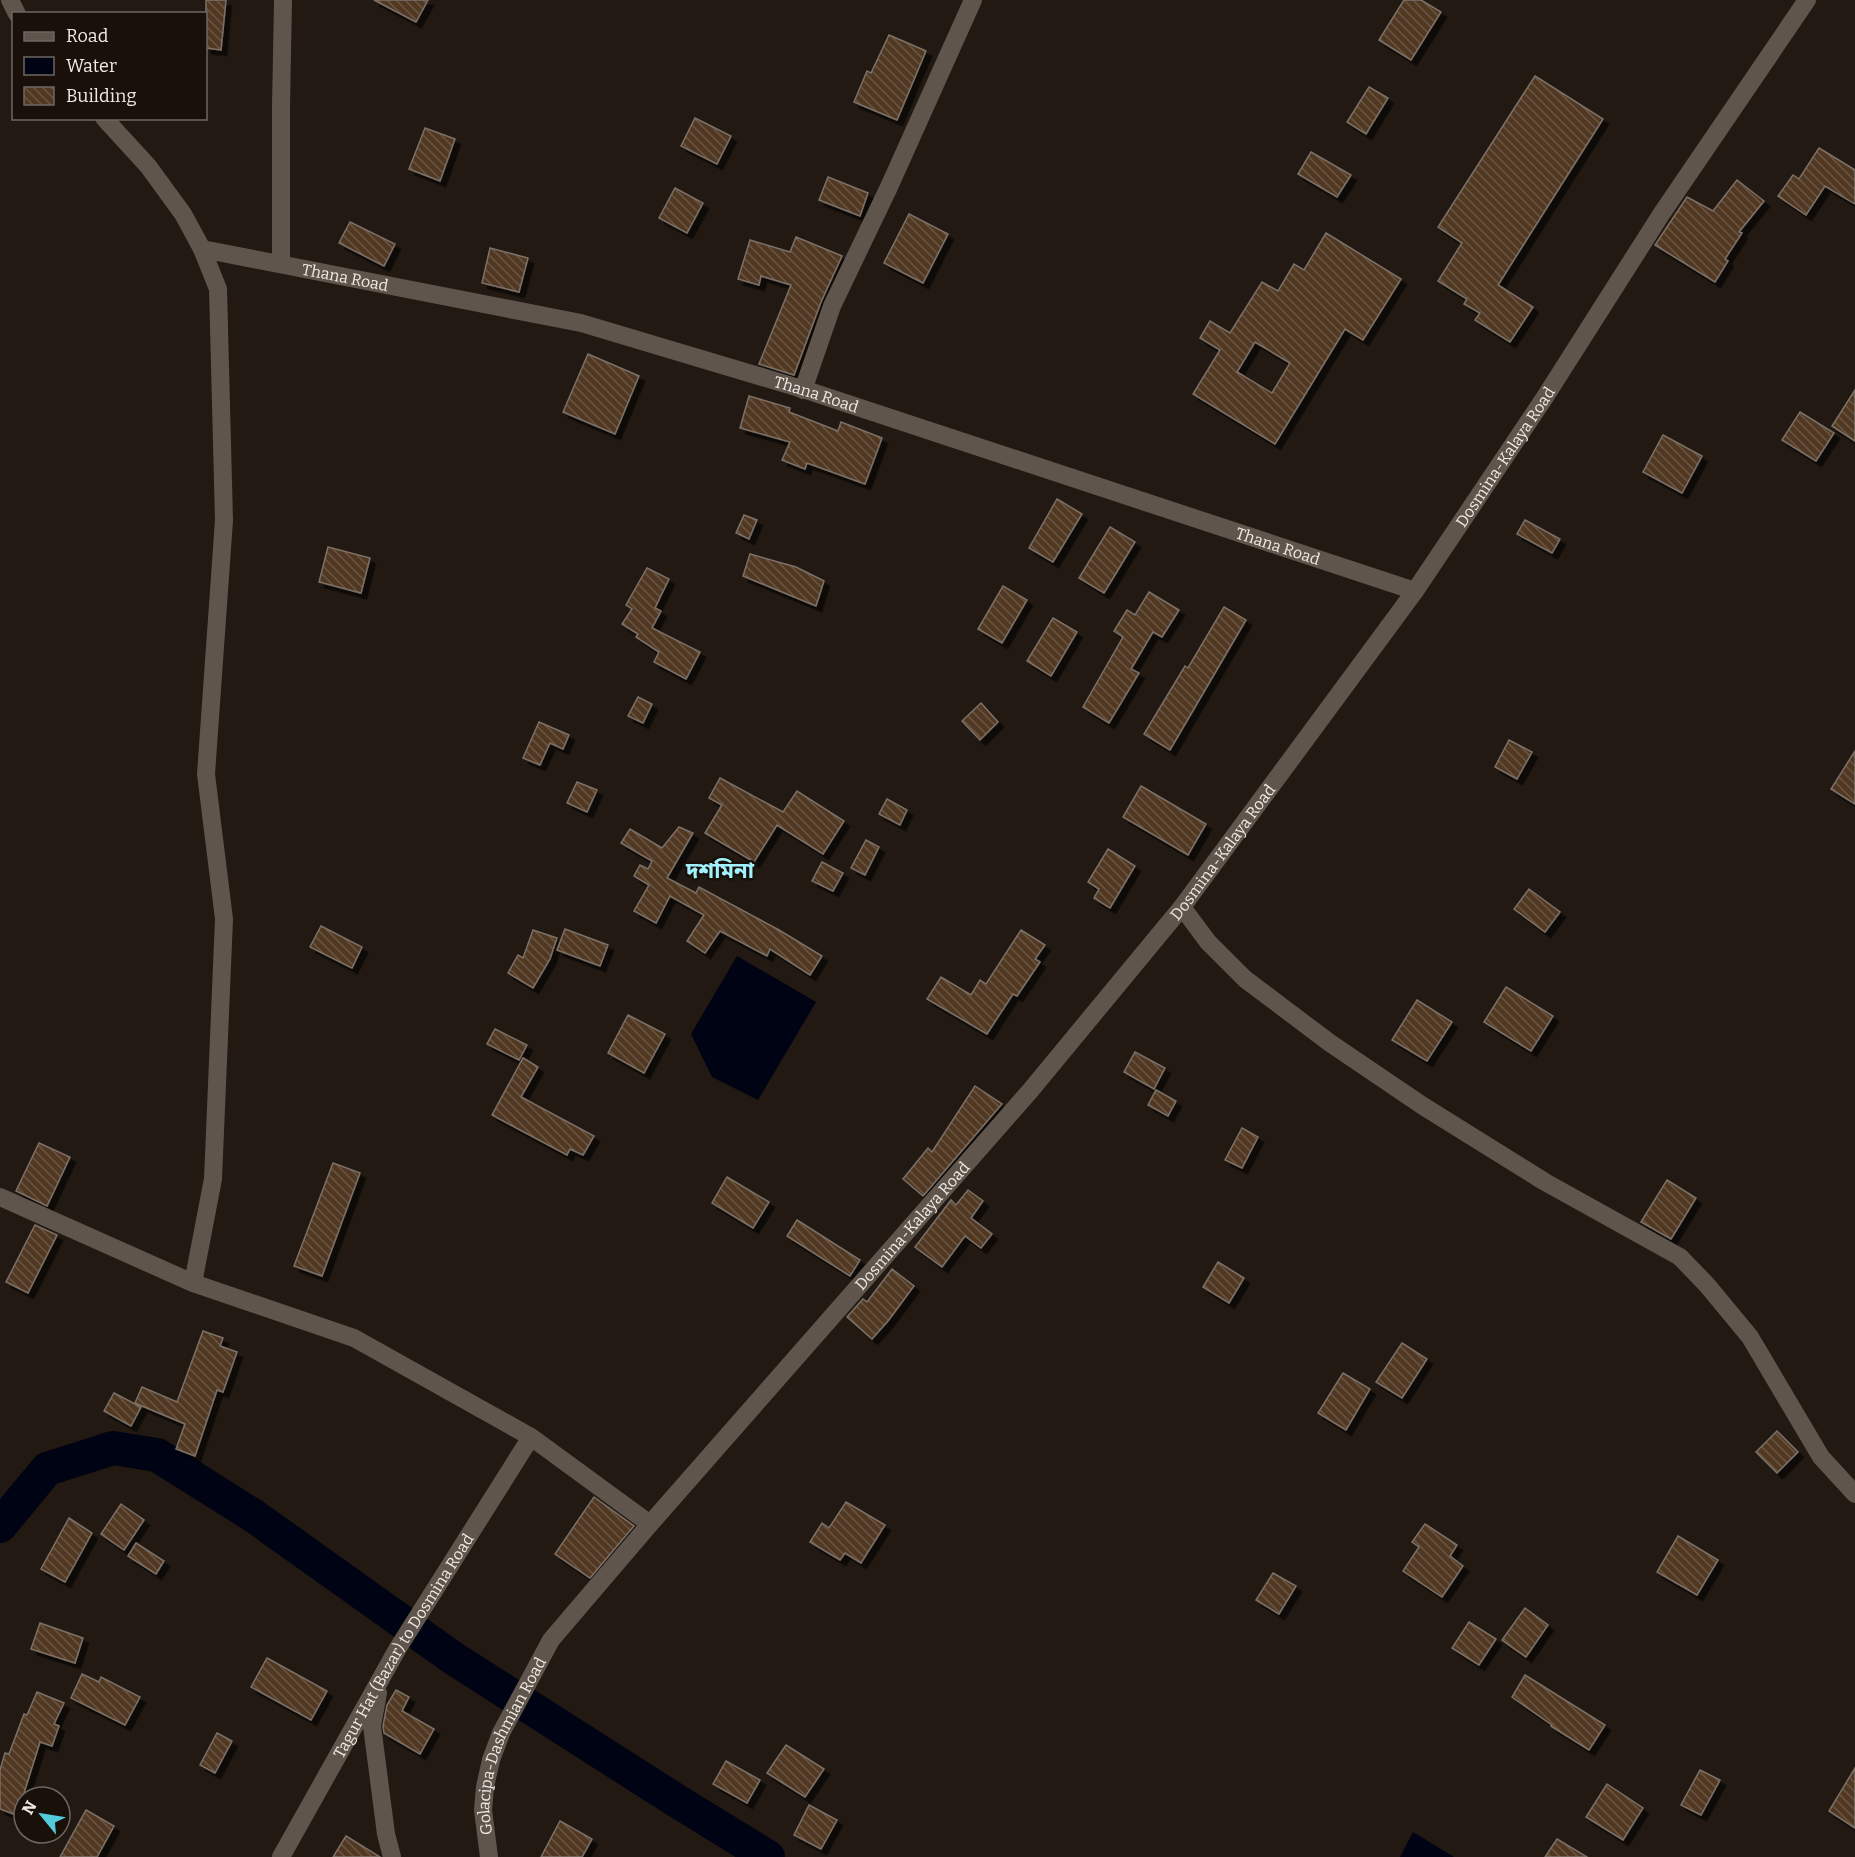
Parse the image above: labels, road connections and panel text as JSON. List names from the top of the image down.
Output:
{
  "streets": {
    "street": [
      "Thana Road",
      "Dosmina-Kalaya Road",
      "Tagur Hat (Bazar) to Dosmina Road",
      "Golacipa-Dashmian Road"
    ]
  },
  "crossings": [
    ["Thana Road", "Dosmina-Kalaya Road"],
    ["Dosmina-Kalaya Road", "Golacipa-Dashmian Road"]
  ],
  "districts": ["দশমিনা"],
  "legend": ["Road", "Water", "Building"],
  "north": "top left"
}
